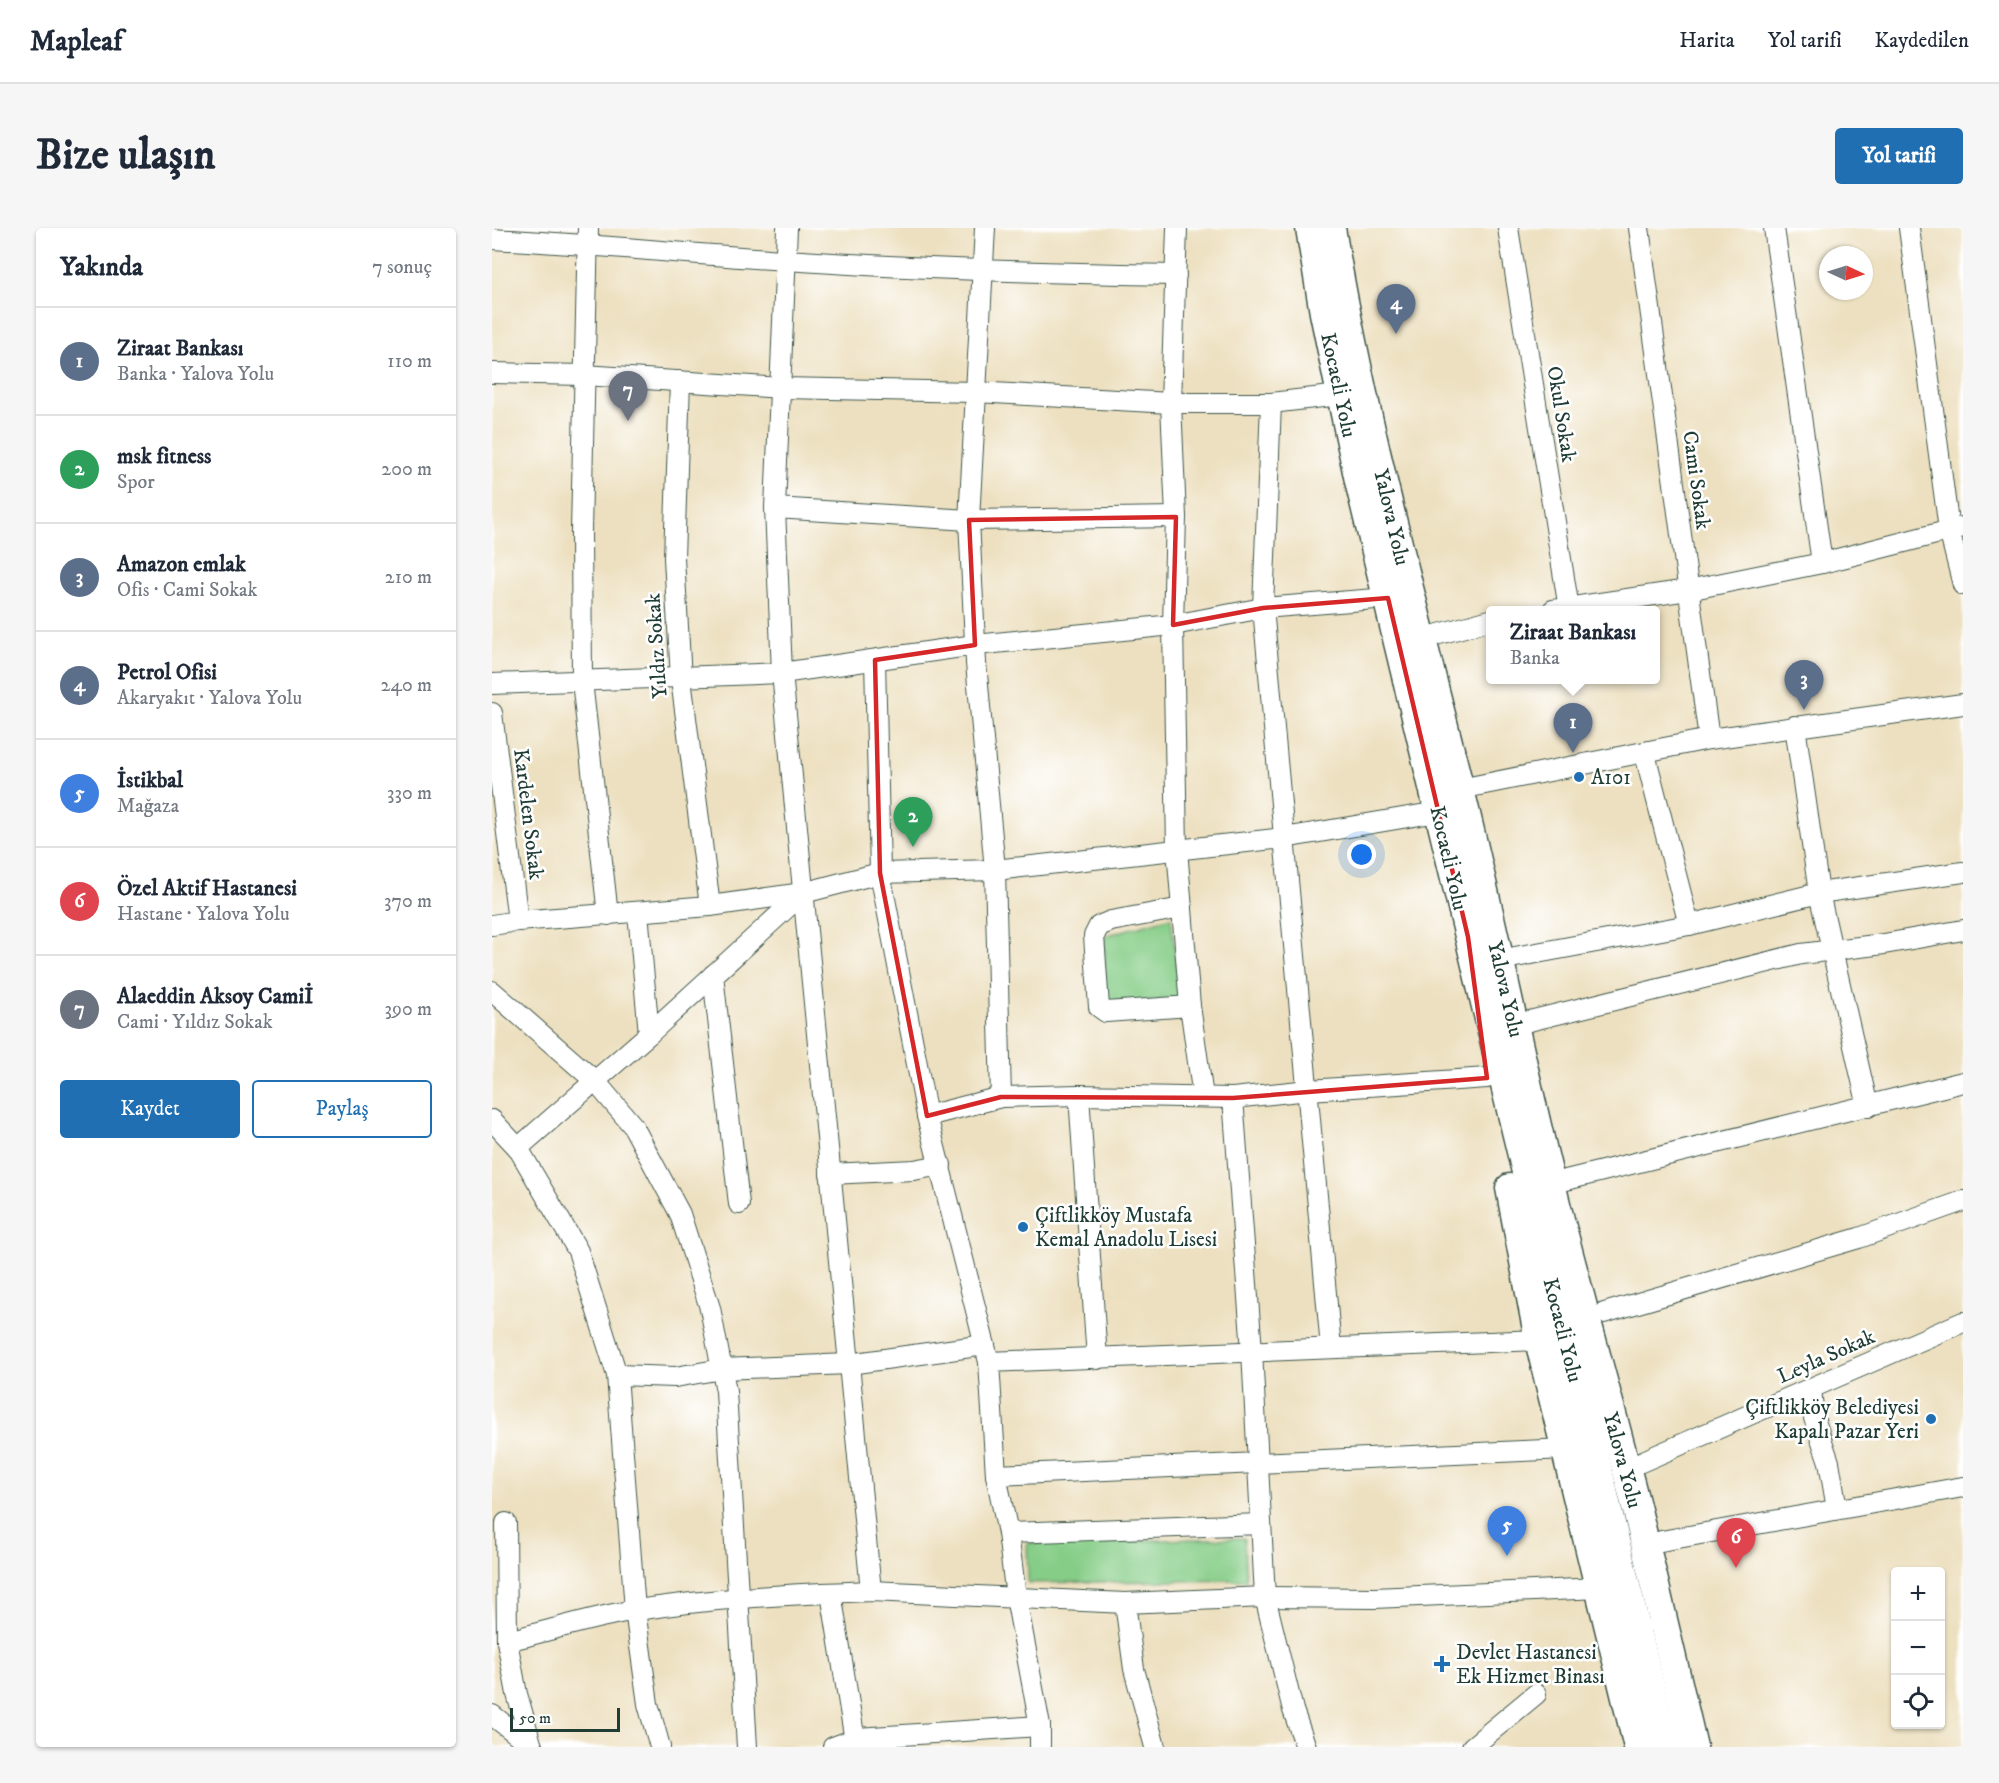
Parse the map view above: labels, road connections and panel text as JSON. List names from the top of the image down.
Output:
{
  "streets": {
    "highway": ["Kocaeli̇ Yolu", "Yalova Yolu"],
    "street": [
      "Okul Sokak",
      "Cami Sokak",
      "Yıldız Sokak",
      "Kardelen Sokak",
      "Leyla Sokak"
    ]
  },
  "places": {
    "other": ["A101", "Çiftlikköy Mustafa Kemal Anadolu Lisesi", "Çiftlikköy Belediyesi Kapalı Pazar Yeri"],
    "health": ["Devlet Hastanesi Ek Hizmet Binası"]
  },
  "scale_bar": "50 m",
  "north": "right",
  "page": {
    "header": "Mapleaf",
    "nav": ["Harita", "Yol tarifi", "Kaydedilen"],
    "buttons": [
      "Yol tarifi",
      ["Kaydet", "Paylaş"]
    ],
    "title": "Bize ulaşın",
    "heading": ["Yakında", "7 sonuç"],
    "pins": [
      "4",
      "7",
      "3",
      "1",
      "2",
      "5",
      "6"
    ],
    "list": [
      {
        "mark": "1",
        "name": "Ziraat Bankası",
        "note": "Banka · Yalova Yolu",
        "value": "110 m"
      },
      {
        "mark": "2",
        "name": "msk fitness",
        "note": "Spor",
        "value": "200 m"
      },
      {
        "mark": "3",
        "name": "Amazon emlak",
        "note": "Ofis · Cami Sokak",
        "value": "210 m"
      },
      {
        "mark": "4",
        "name": "Petrol Ofisi",
        "note": "Akaryakıt · Yalova Yolu",
        "value": "240 m"
      },
      {
        "mark": "5",
        "name": "İstikbal",
        "note": "Mağaza",
        "value": "330 m"
      },
      {
        "mark": "6",
        "name": "Özel Aktif Hastanesi",
        "note": "Hastane · Yalova Yolu",
        "value": "370 m"
      },
      {
        "mark": "7",
        "name": "Alaeddin Aksoy Camiİ",
        "note": "Cami · Yıldız Sokak",
        "value": "390 m"
      }
    ],
    "popup": ["Ziraat Bankası", "Banka"],
    "map_buttons": ["+", "−"],
    "scale": "50 m"
  }
}
